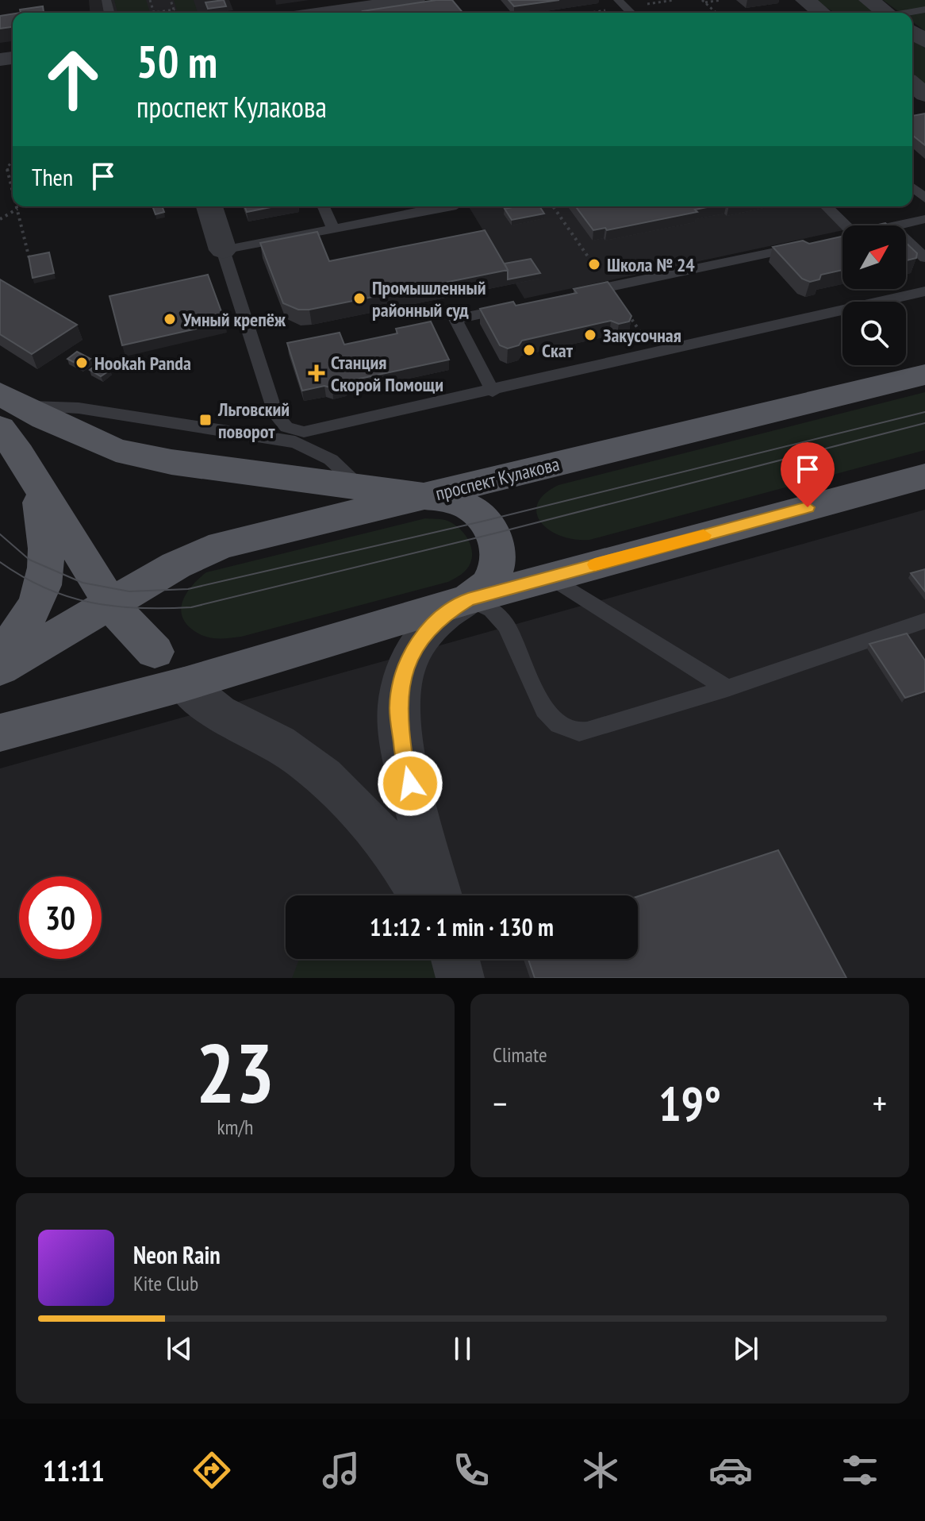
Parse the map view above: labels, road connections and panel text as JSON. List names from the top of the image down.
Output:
{
  "streets": {
    "main road": ["проспект Кулакова"]
  },
  "places": {
    "other": [
      "Школа № 24",
      "Промышленный районный суд",
      "Умный крепёж",
      "Закусочная",
      "Скат",
      "Hookah Panda"
    ],
    "health": ["Станция Скорой Помощи"],
    "transit": ["Льговский поворот"]
  },
  "north": "top right",
  "page": {
    "turn": ["50 m", "проспект Кулакова"],
    "then": "Then",
    "limit": "30",
    "trip": "11:12 · 1 min · 130 m",
    "tile": [
      ["23", "km/h"],
      "Climate"
    ],
    "heat": ["−", "19°", "+"],
    "song": ["Neon Rain", "Kite Club"],
    "tabs": "11:11"
  }
}
